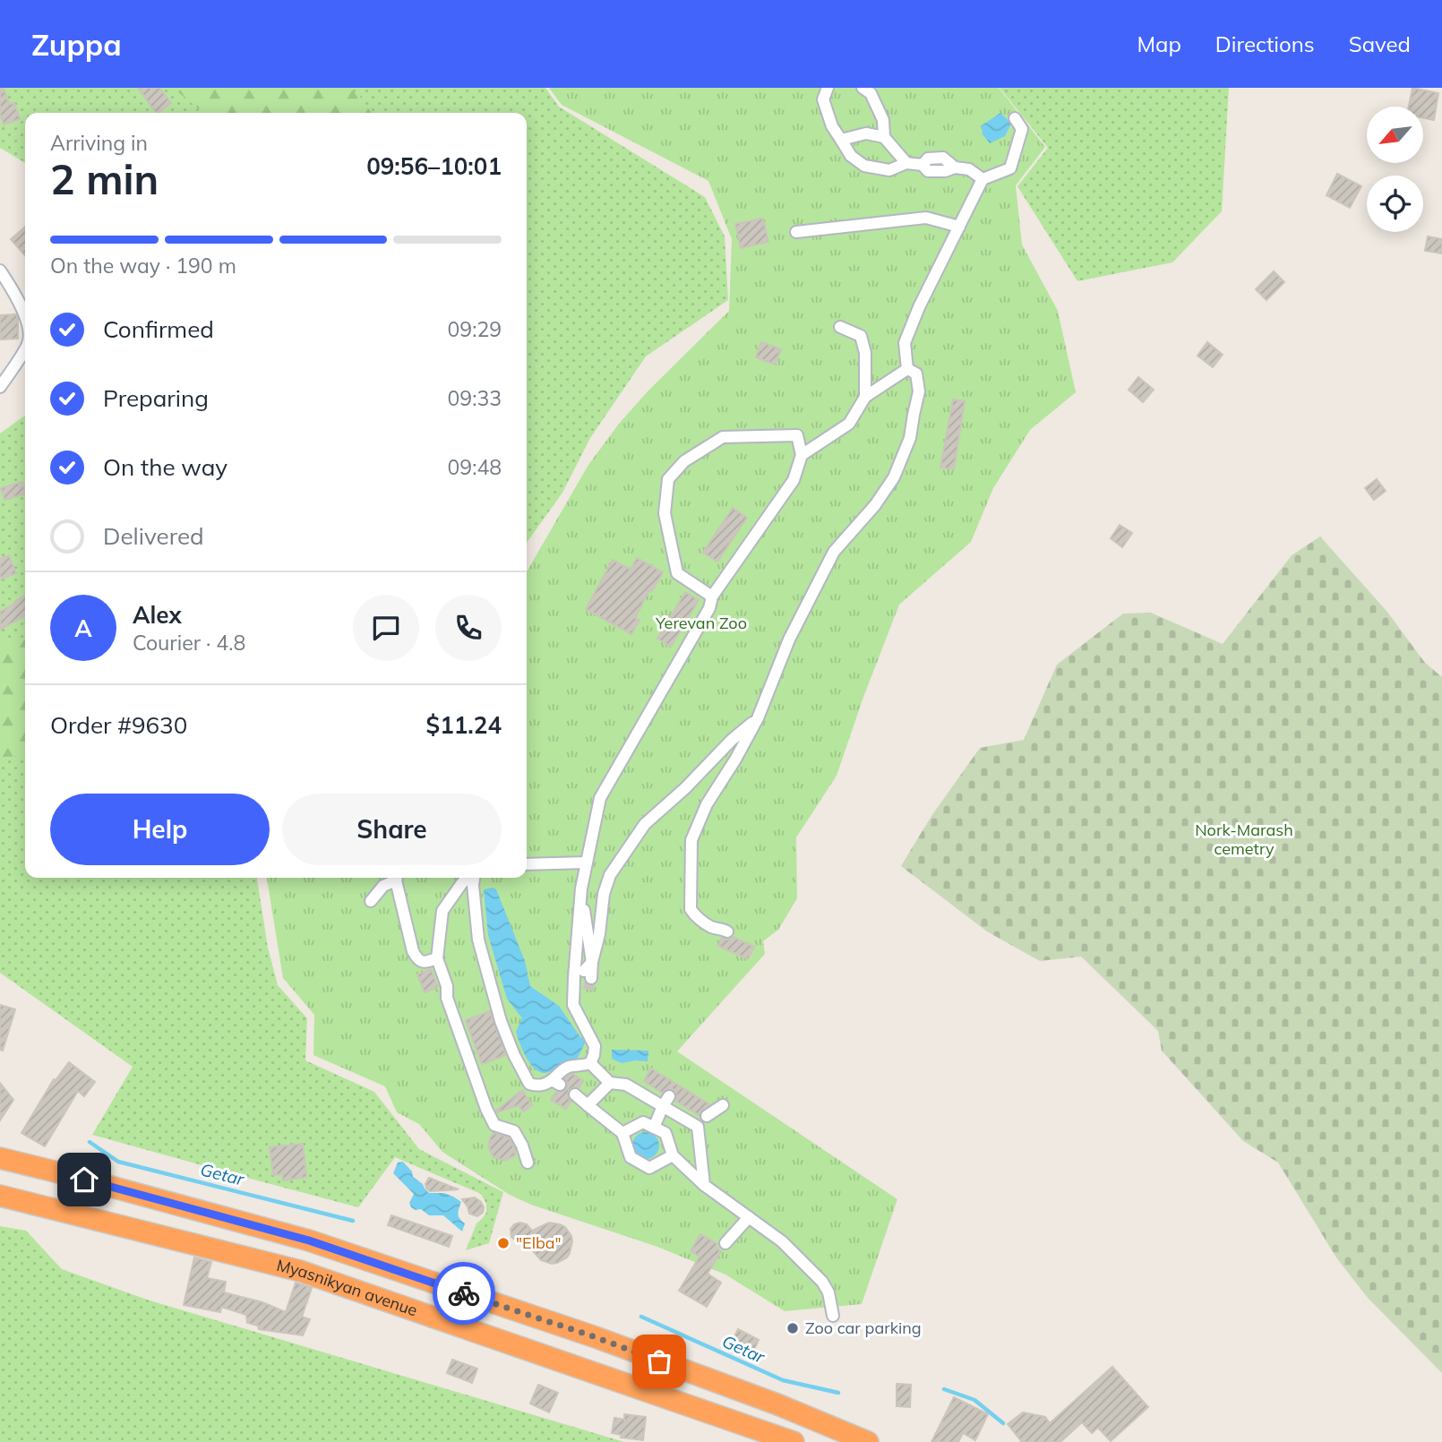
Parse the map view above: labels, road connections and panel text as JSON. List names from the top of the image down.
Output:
{
  "streets": {
    "highway": ["Myasnikyan avenue"]
  },
  "water": ["Getar"],
  "parks": ["Yerevan Zoo", "Nork-Marash cemetry"],
  "places": ["\"Elba\"", "Zoo car parking"],
  "north": "bottom left",
  "page": {
    "header": "Zuppa",
    "nav": ["Map", "Directions", "Saved"],
    "heading": ["2 min", "Arriving in", "09:56–10:01"],
    "panel": [
      "Alex",
      "Courier · 4.8",
      "Order #9630",
      "$11.24"
    ],
    "bar": "On the way · 190 m",
    "list": [
      ["Confirmed", "09:29"],
      ["Preparing", "09:33"],
      ["On the way", "09:48"],
      "Delivered"
    ],
    "round": "A",
    "buttons": ["Help", "Share"]
  }
}
